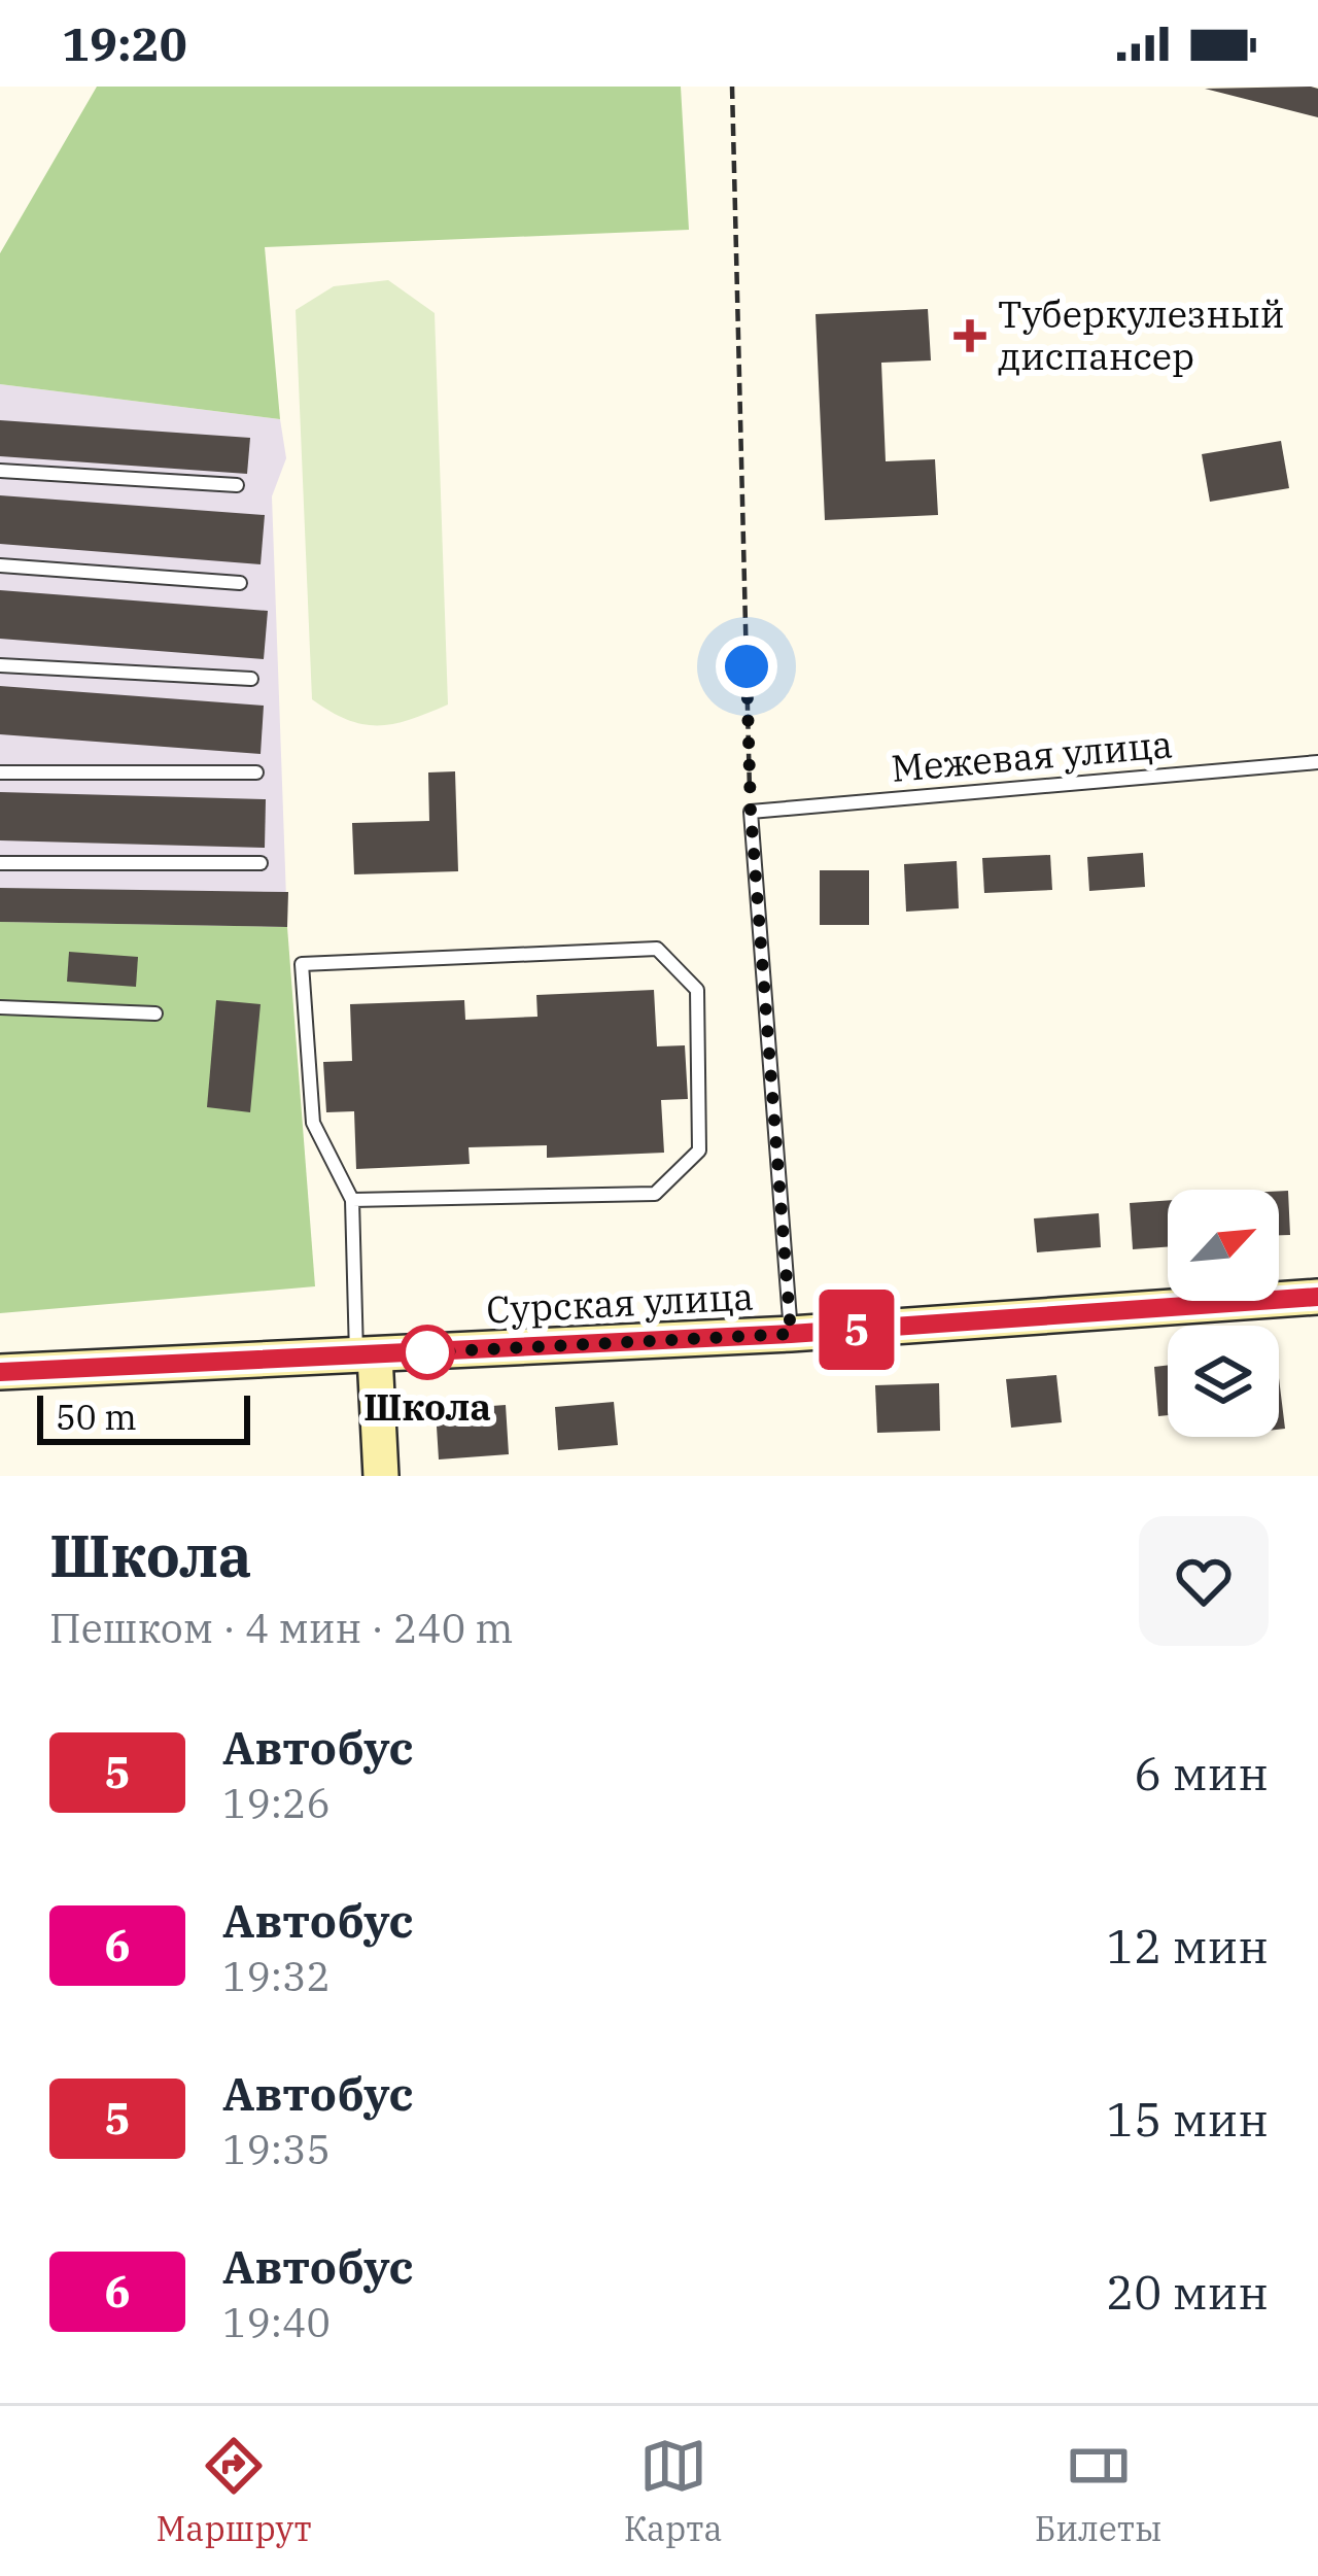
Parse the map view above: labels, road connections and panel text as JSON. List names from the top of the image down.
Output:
{
  "streets": {
    "street": ["Сурская улица"],
    "lane": ["Межевая улица"]
  },
  "places": {
    "health": ["Туберкулезный диспансер"],
    "other": ["Школа"]
  },
  "lines": ["bus line 5"],
  "scale_bar": "50 m",
  "north": "top right",
  "page": {
    "status": "19:20",
    "on_map": "5",
    "scale": "50 m",
    "heading": ["Школа", "Пешком · 4 мин · 240 m"],
    "list": [
      {
        "mark": "5",
        "name": "Автобус",
        "note": "19:26",
        "value": "6 мин"
      },
      {
        "mark": "6",
        "name": "Автобус",
        "note": "19:32",
        "value": "12 мин"
      },
      {
        "mark": "5",
        "name": "Автобус",
        "note": "19:35",
        "value": "15 мин"
      },
      {
        "mark": "6",
        "name": "Автобус",
        "note": "19:40",
        "value": "20 мин"
      }
    ],
    "tabs": ["Маршрут", "Карта", "Билеты"]
  }
}
